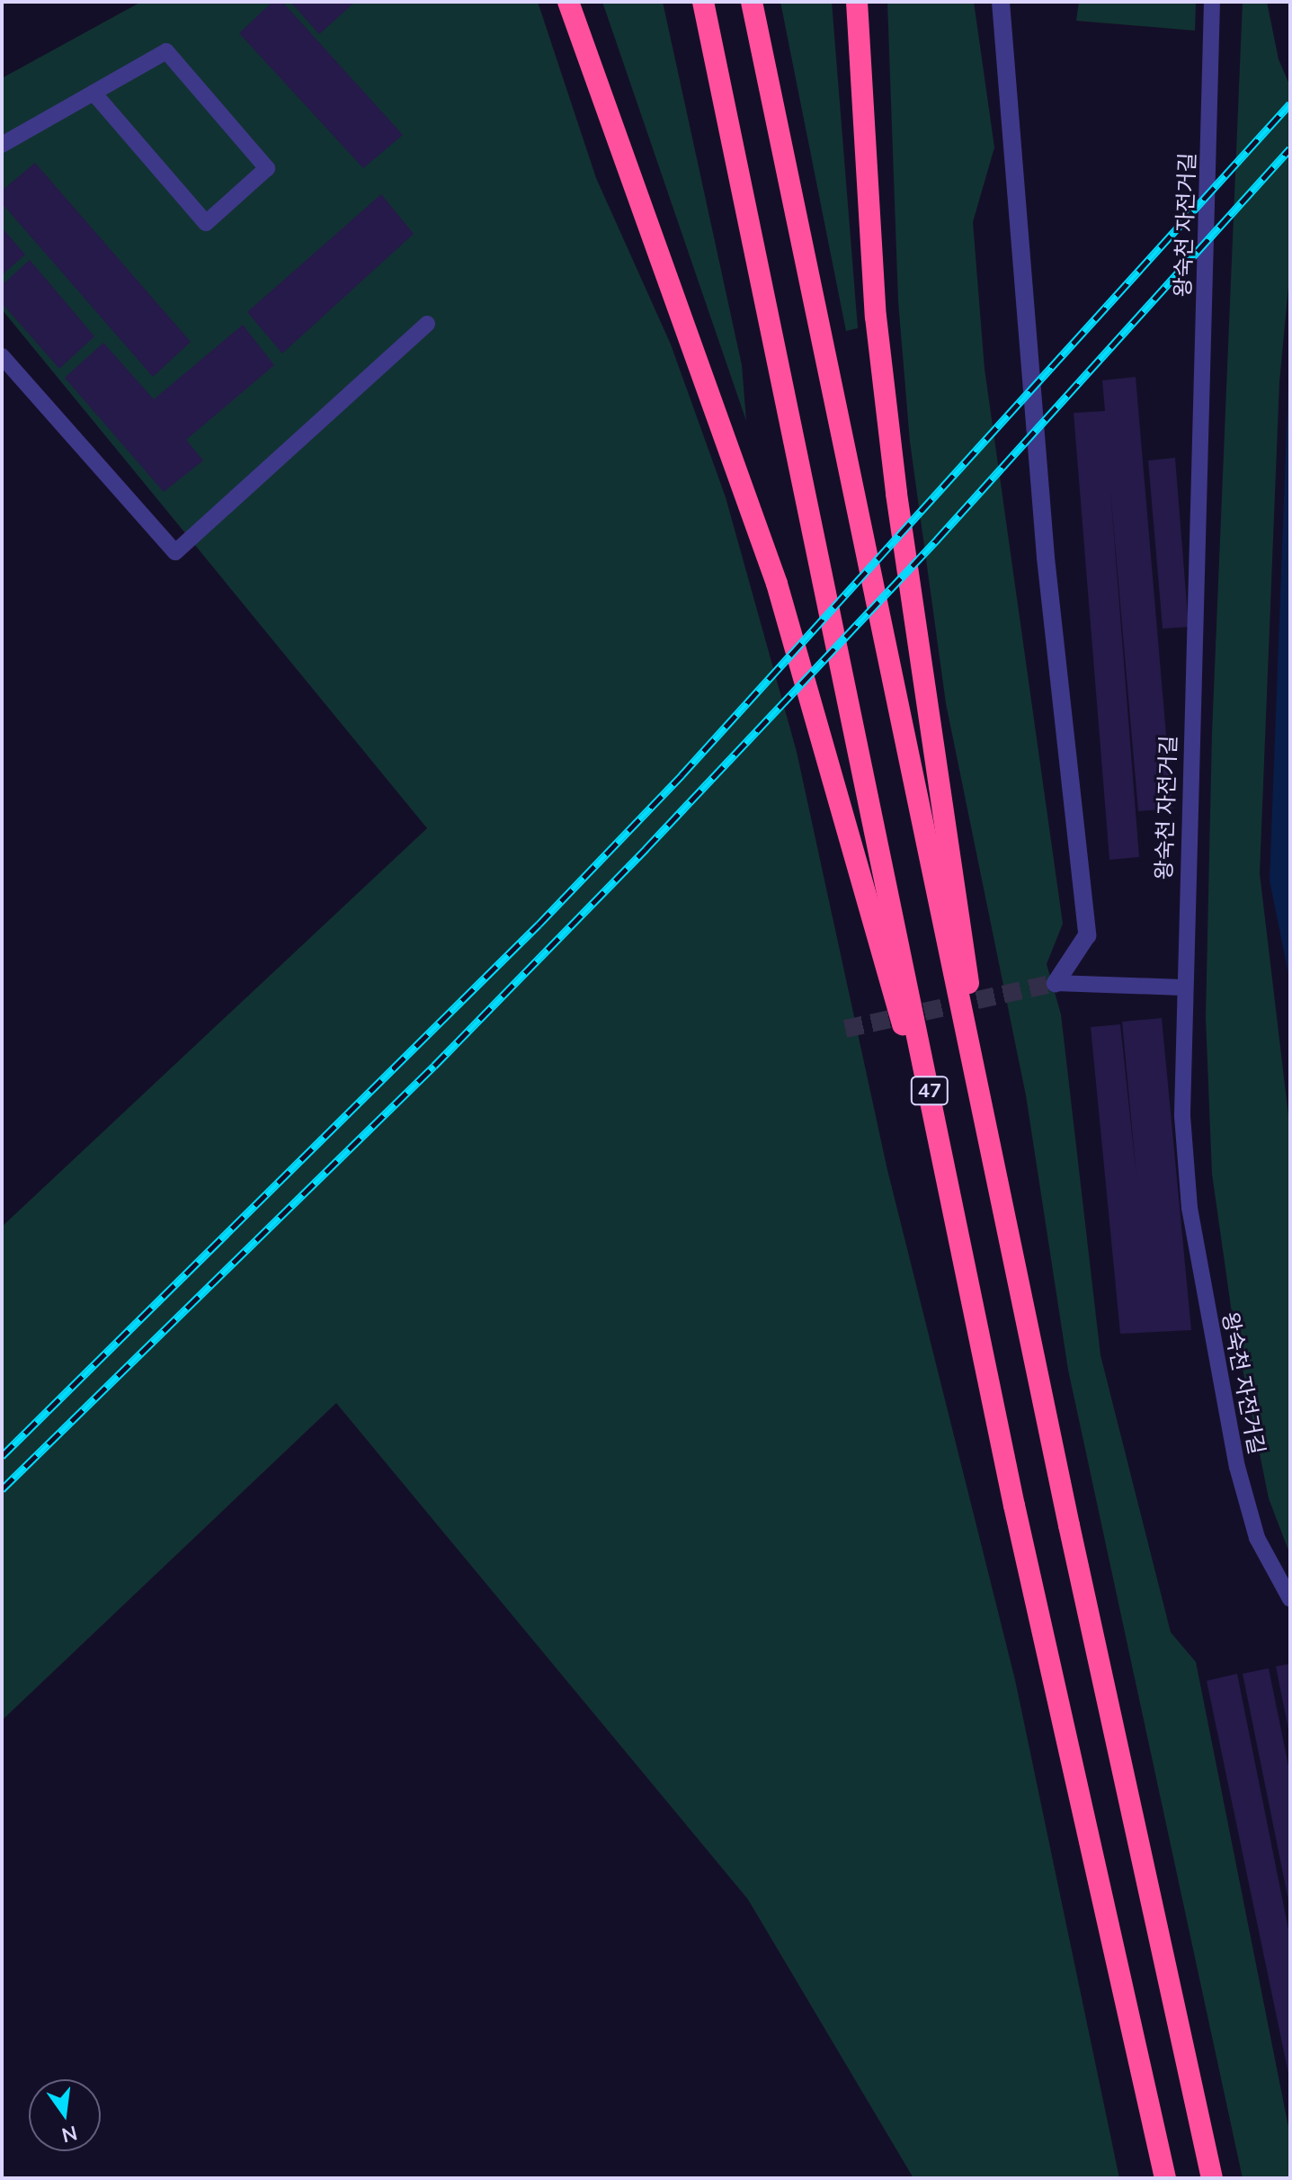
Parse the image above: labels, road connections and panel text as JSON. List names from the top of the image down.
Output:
{
  "streets": {
    "highway": ["47"],
    "lane": ["왕숙천 자전거길"]
  },
  "north": "bottom"
}
